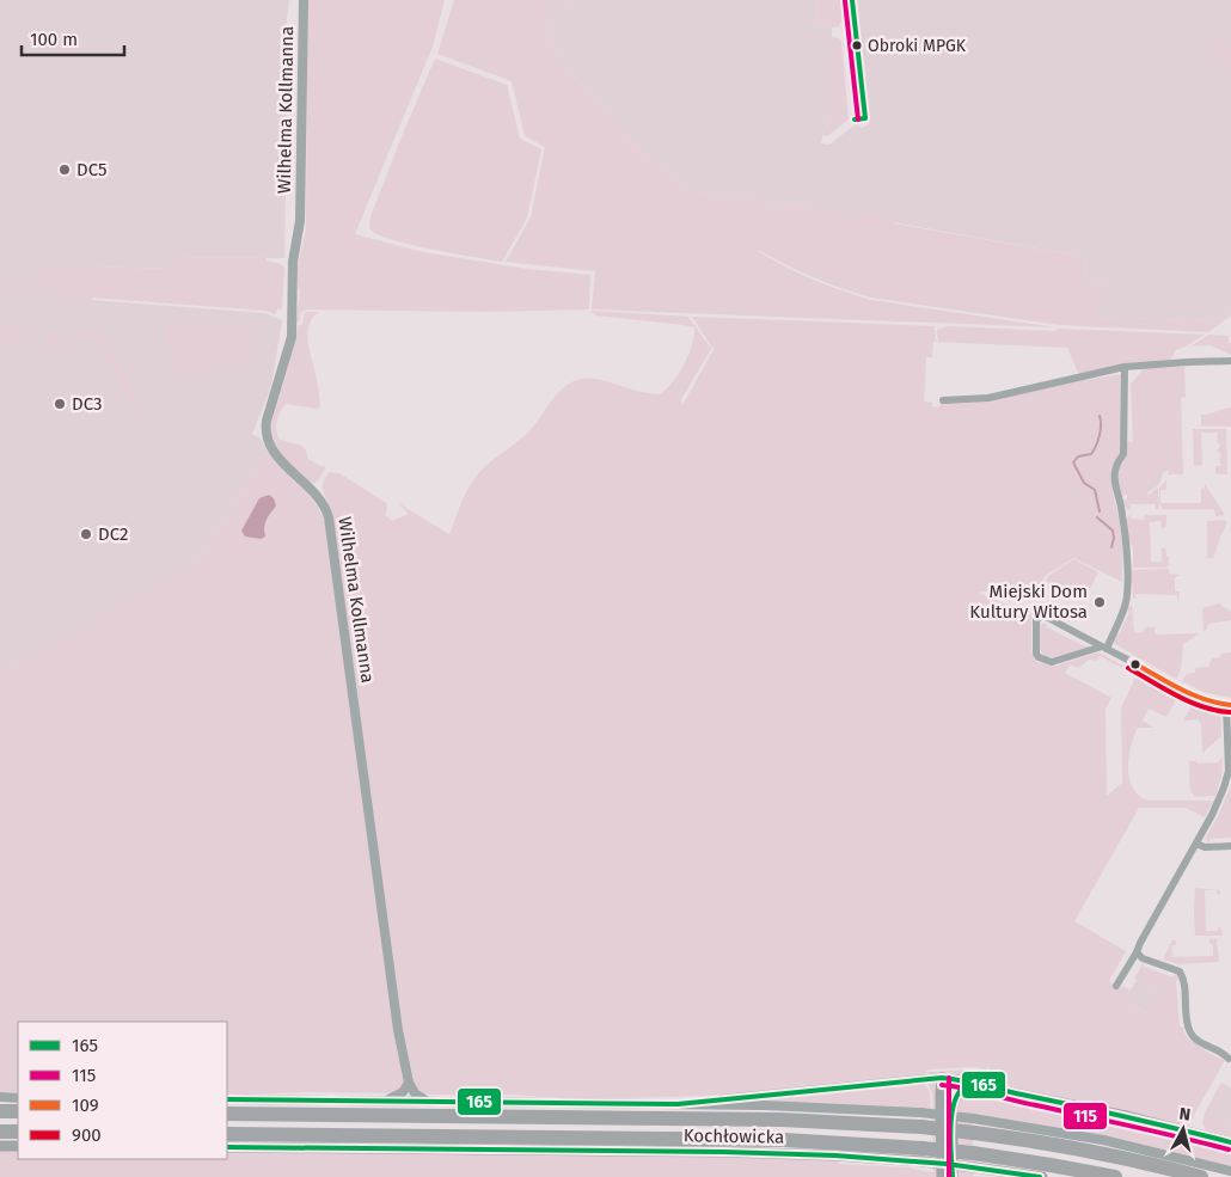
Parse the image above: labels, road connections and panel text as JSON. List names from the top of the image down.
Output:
{
  "streets": {
    "main road": ["Kochłowicka"],
    "street": ["Wilhelma Kollmanna"]
  },
  "places": [
    "Obroki MPGK",
    "DC5",
    "DC3",
    "DC2",
    "Miejski Dom Kultury Witosa"
  ],
  "lines": [
    "transit line 165",
    "transit line 115",
    "transit line 109",
    "transit line 900"
  ],
  "legend": [
    "165",
    "115",
    "109",
    "900"
  ],
  "scale_bar": "100 m",
  "north": "top"
}
